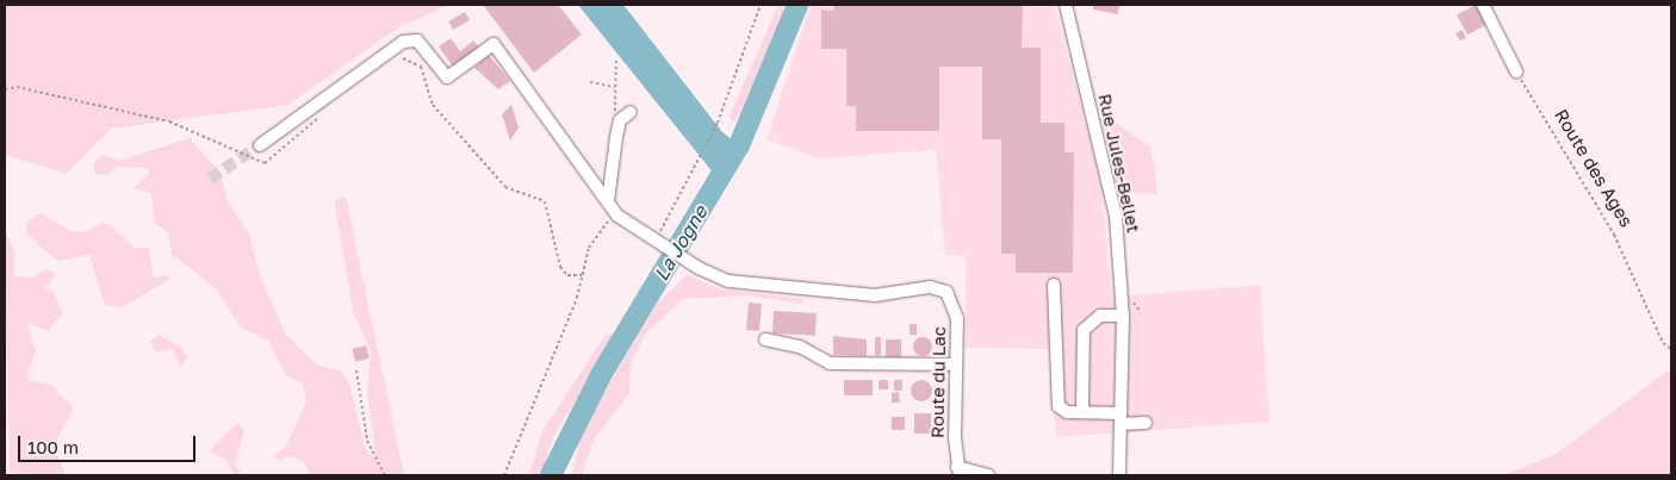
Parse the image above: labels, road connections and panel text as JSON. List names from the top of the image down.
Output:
{
  "streets": {
    "street": ["Rue Jules-Bellet", "Route du Lac"],
    "path": ["Route des Ages"]
  },
  "water": ["La Jogne"],
  "scale_bar": "100 m"
}
